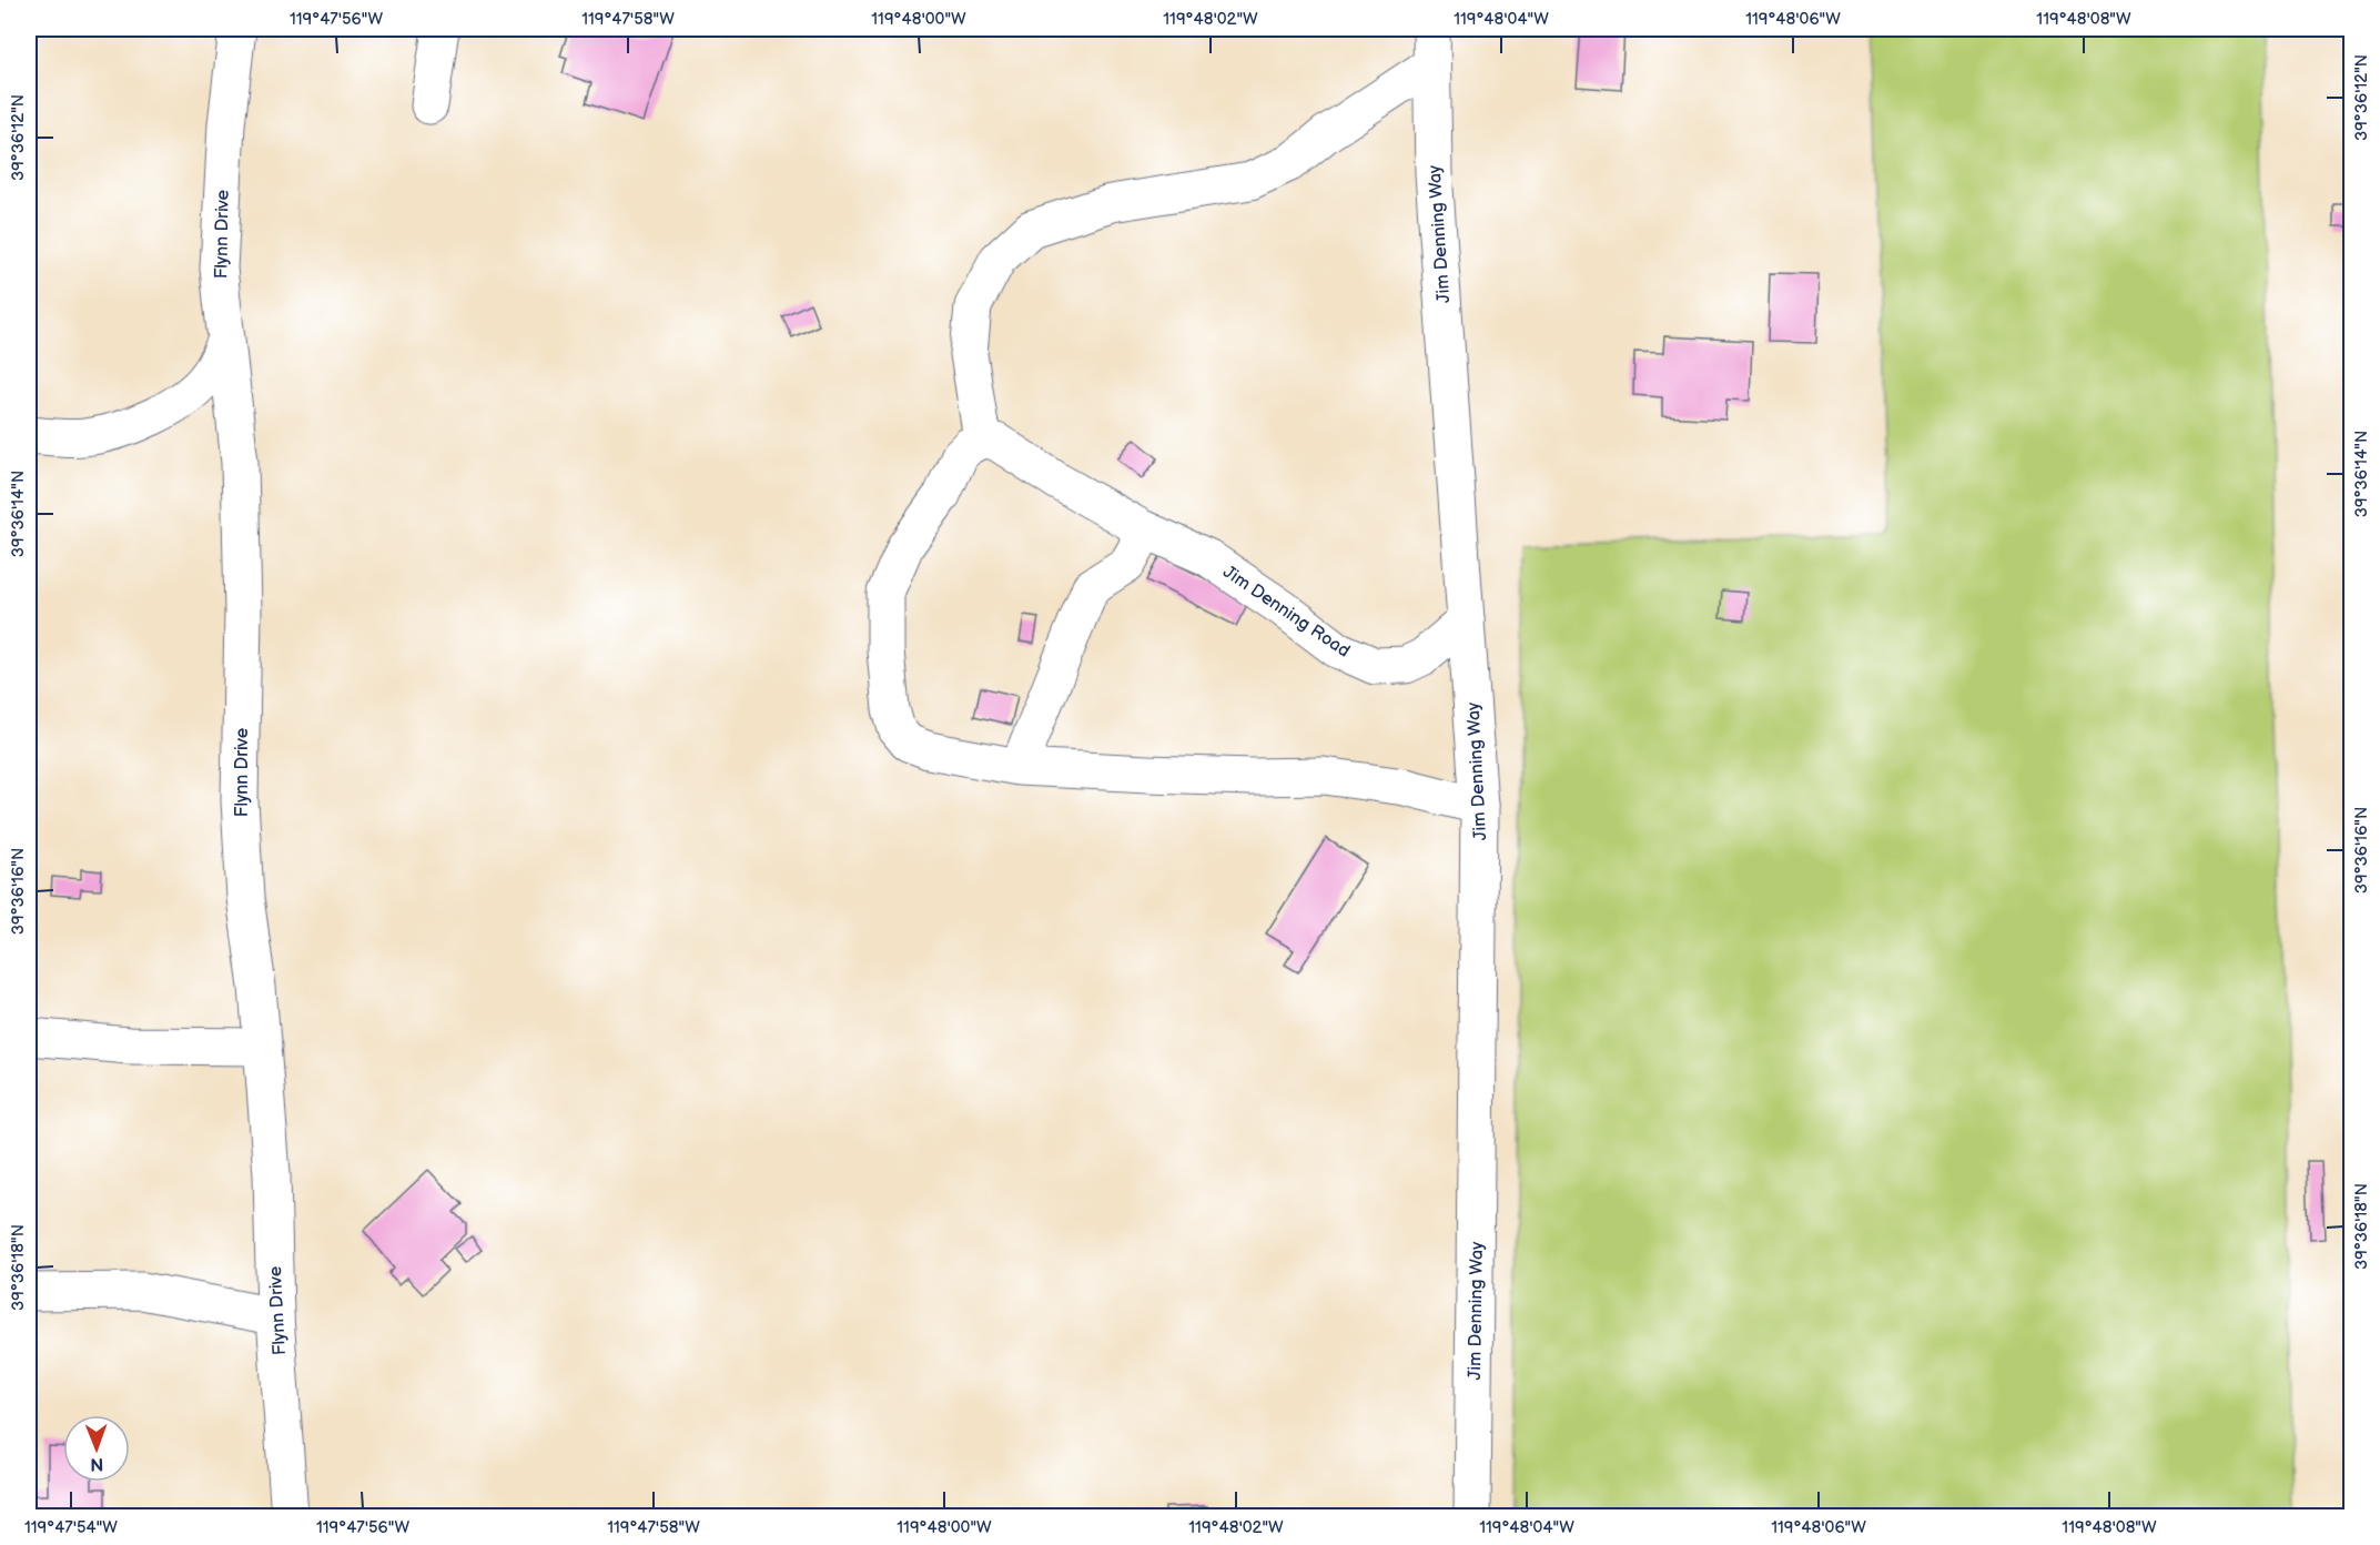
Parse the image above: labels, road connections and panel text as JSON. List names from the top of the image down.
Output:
{
  "streets": {
    "street": ["Flynn Drive", "Jim Denning Way", "Jim Denning Road"]
  },
  "crossings": [
    ["Jim Denning Way", "Jim Denning Road"]
  ],
  "north": "bottom",
  "coordinates": [
    "119°47'56\"W",
    "119°47'58\"W",
    "119°48'00\"W",
    "119°48'02\"W",
    "119°48'04\"W",
    "119°48'06\"W",
    "119°48'08\"W",
    "39°36'12\"N",
    "39°36'14\"N",
    "39°36'16\"N",
    "39°36'18\"N",
    "119°47'54\"W"
  ]
}
